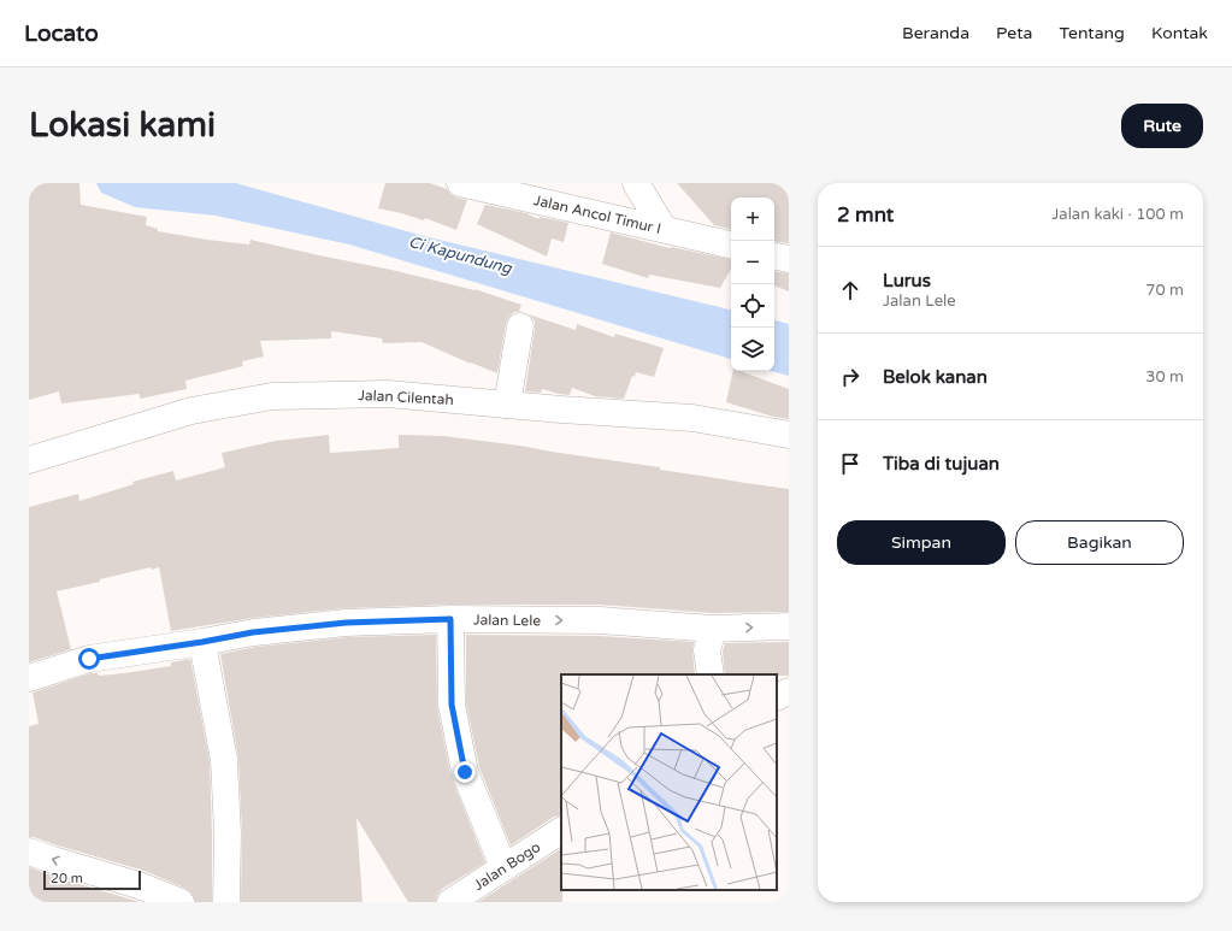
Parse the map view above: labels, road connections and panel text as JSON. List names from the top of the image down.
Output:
{
  "streets": {
    "street": [
      "Jalan Ancol Timur I",
      "Jalan Cilentah",
      "Jalan Lele",
      "Jalan Bogo"
    ]
  },
  "one_way": ["Jalan Lele"],
  "water": ["Ci Kapundung"],
  "scale_bar": "20 m",
  "page": {
    "header": "Locato",
    "nav": [
      "Beranda",
      "Peta",
      "Tentang",
      "Kontak"
    ],
    "buttons": [
      "Rute",
      ["Simpan", "Bagikan"]
    ],
    "title": "Lokasi kami",
    "heading": ["2 mnt", "Jalan kaki · 100 m"],
    "map_buttons": ["+", "−"],
    "list": [
      ["Lurus", "Jalan Lele", "70 m"],
      ["Belok kanan", "30 m"],
      "Tiba di tujuan"
    ],
    "scale": "20 m"
  }
}
